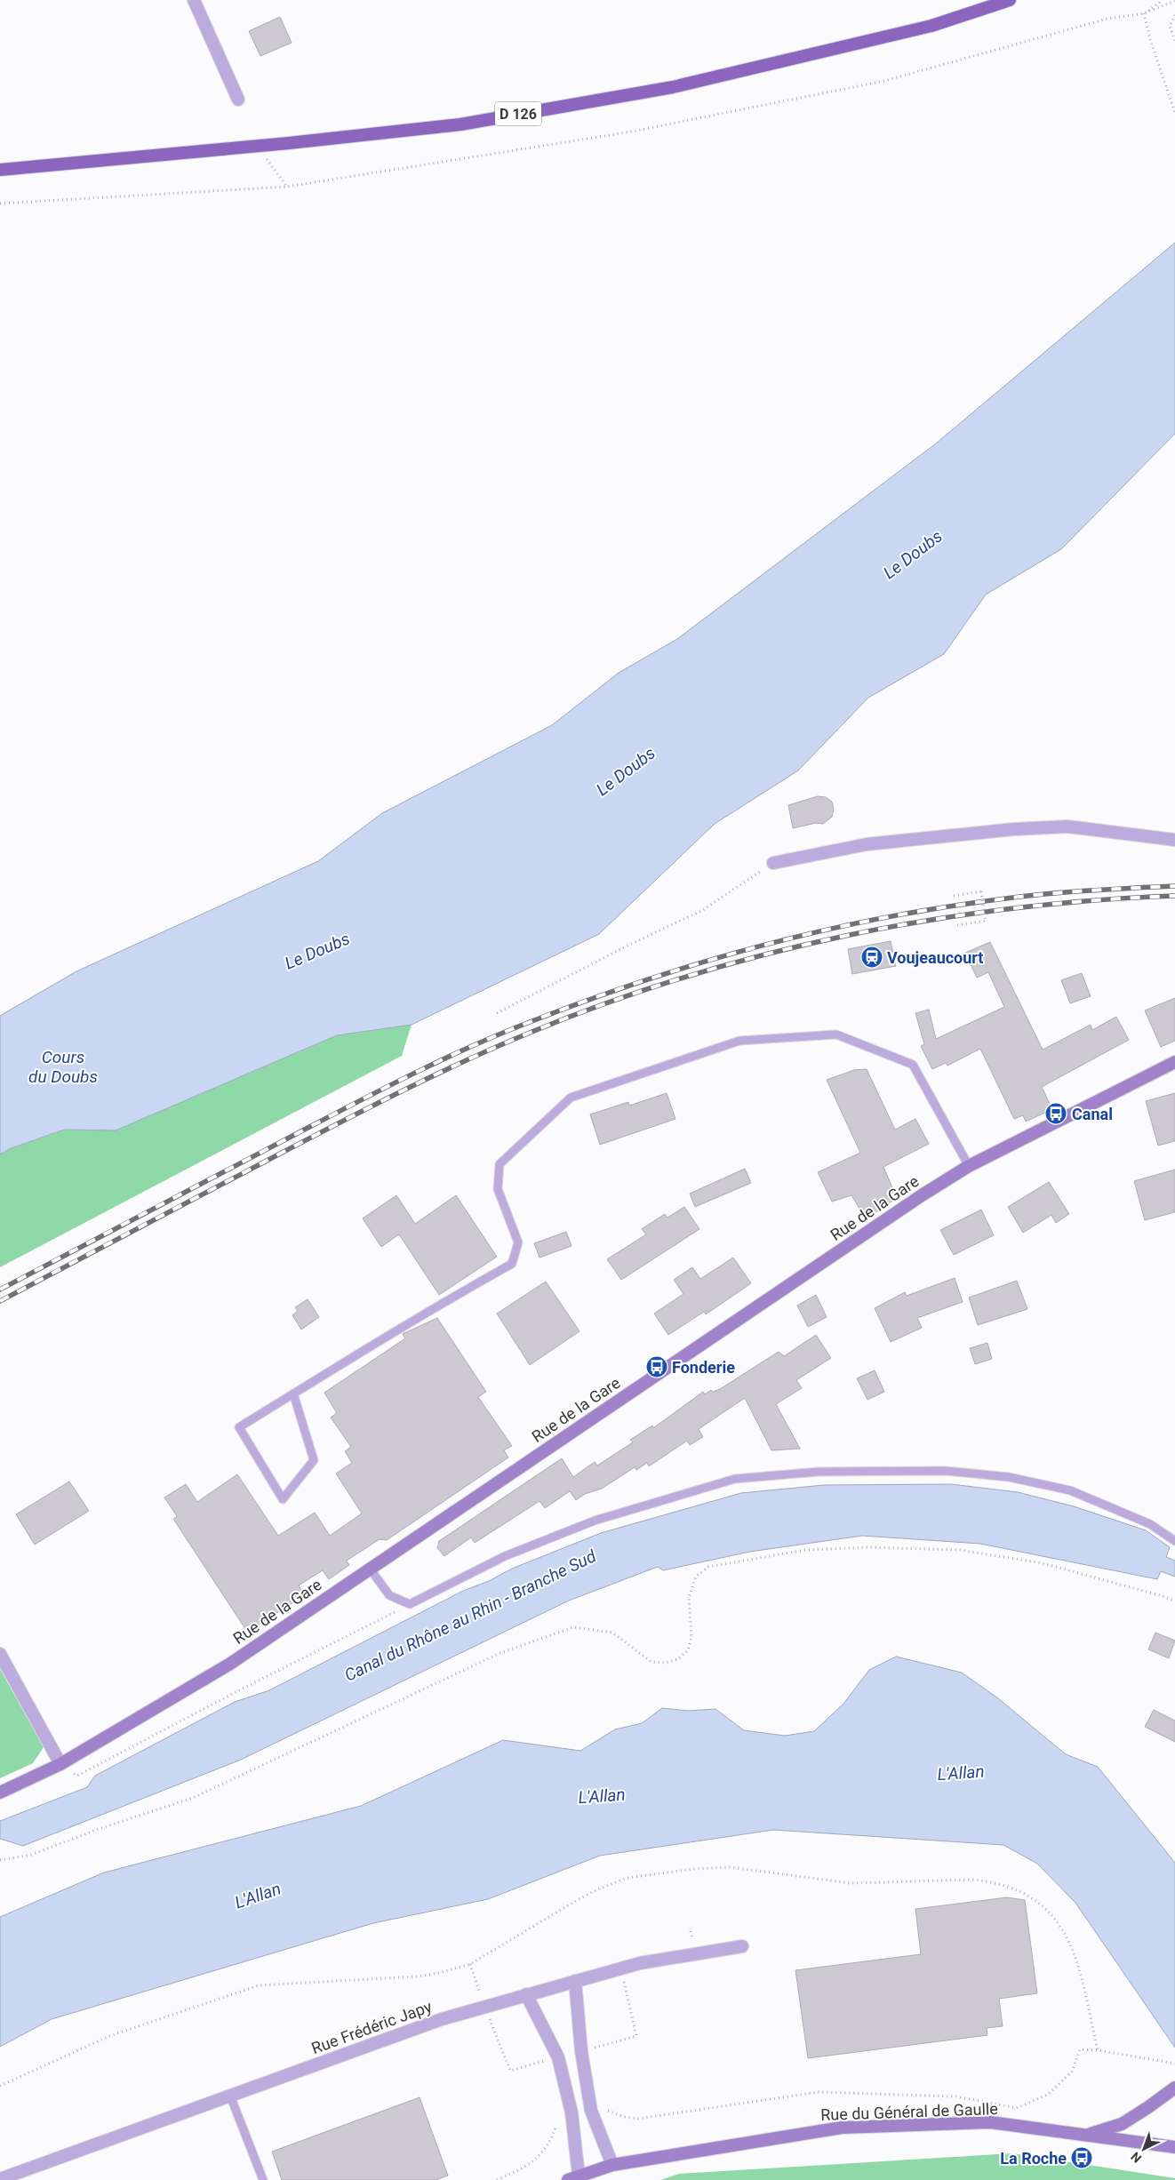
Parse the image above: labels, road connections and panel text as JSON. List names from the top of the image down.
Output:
{
  "streets": {
    "main road": ["D 126", "Rue de la Gare", "Rue du Général de Gaulle"],
    "street": ["Rue Frédéric Japy"]
  },
  "water": [
    "Le Doubs",
    "Cours du Doubs",
    "Canal du Rhône au Rhin - Branche Sud",
    "L'Allan"
  ],
  "places": {
    "station": ["Voujeaucourt"],
    "bus stop": ["Canal", "Fonderie", "La Roche"]
  },
  "north": "bottom left"
}
